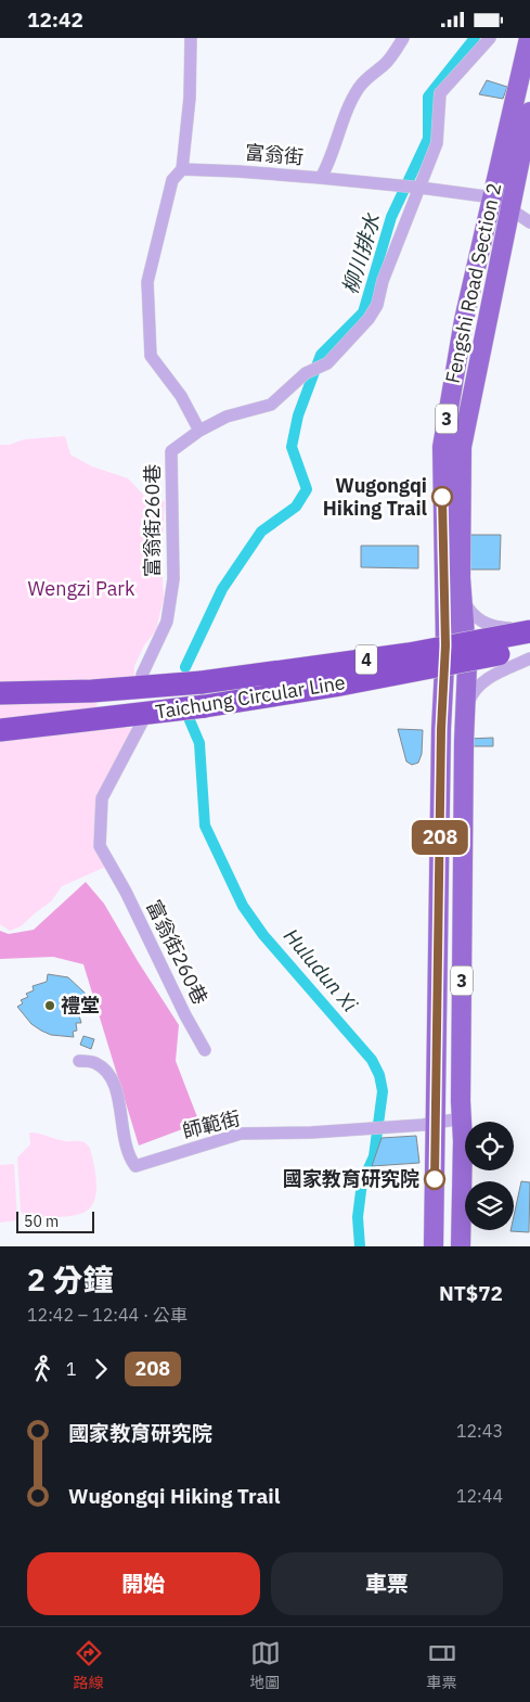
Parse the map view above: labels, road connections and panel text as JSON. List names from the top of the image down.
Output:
{
  "streets": {
    "highway": ["4", "Taichung Circular Line"],
    "main road": ["Fengshi Road Section 2", "3"],
    "street": ["富翁街", "富翁街260巷", "師範街"]
  },
  "crossings": [
    ["富翁街", "Fengshi Road Section 2"],
    ["Fengshi Road Section 2", "師範街"]
  ],
  "water": ["柳川排水", "Huludun Xi"],
  "parks": ["Wengzi Park"],
  "places": ["Wugongqi Hiking Trail", "禮堂", "國家教育研究院"],
  "lines": ["bus line 208"],
  "scale_bar": "50 m",
  "page": {
    "status": "12:42",
    "on_map": "208",
    "scale": "50 m",
    "heading": ["2 分鐘", "12:42 – 12:44 · 公車", "NT$72"],
    "legs": ["1", "208"],
    "list": [
      {
        "name": "國家教育研究院",
        "value": "12:43"
      },
      {
        "name": "Wugongqi Hiking Trail",
        "value": "12:44"
      }
    ],
    "buttons": ["開始", "車票"],
    "tabs": ["路線", "地圖", "車票"]
  }
}
